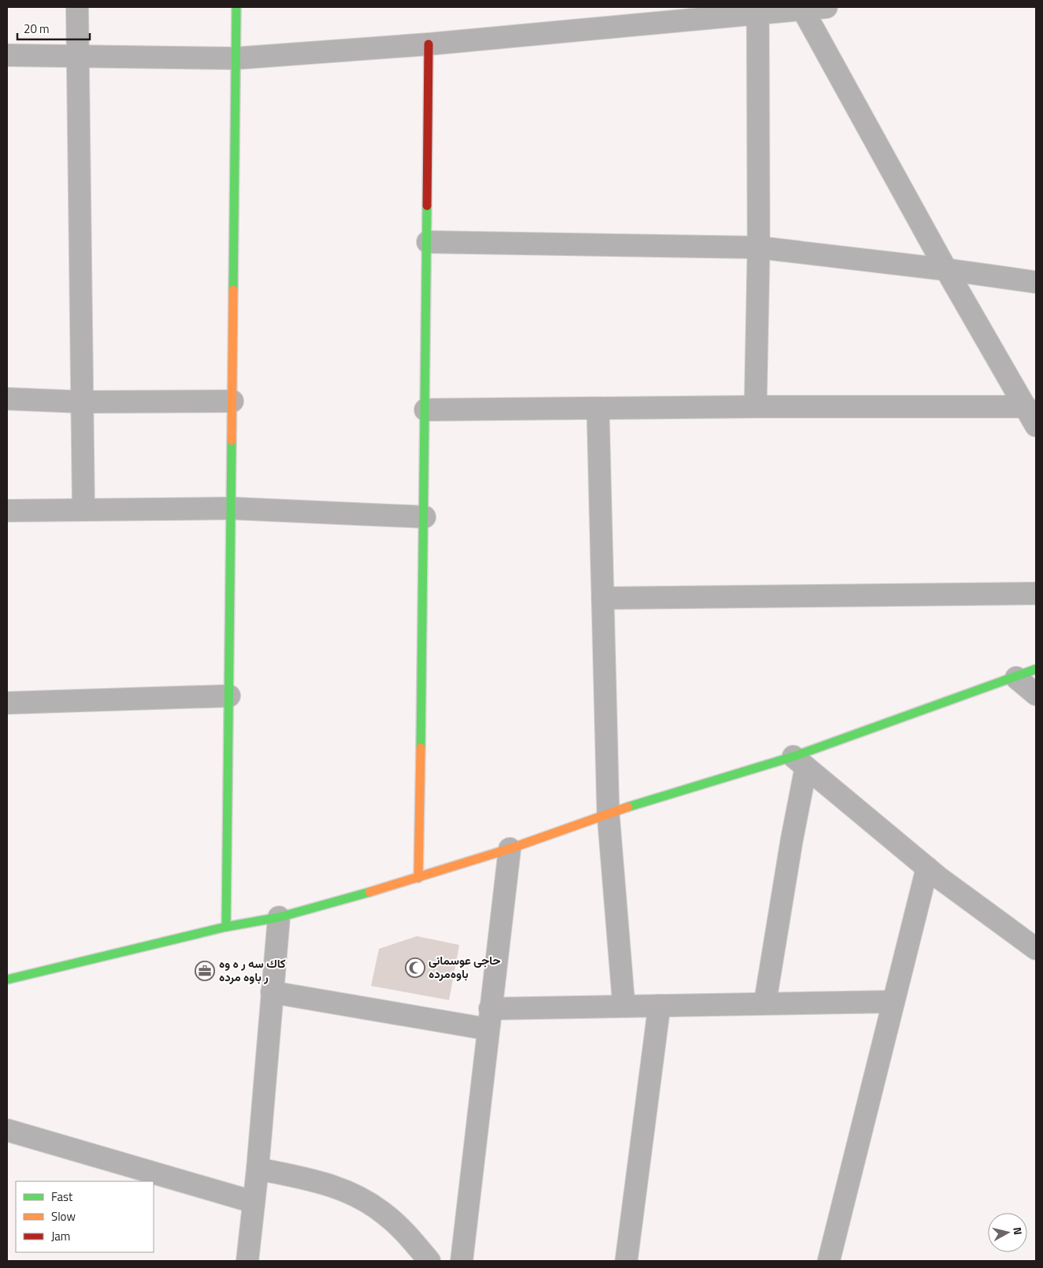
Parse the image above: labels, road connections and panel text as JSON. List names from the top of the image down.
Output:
{
  "places": {
    "mosque": ["حاجی عوسمانی باوەمردە"],
    "office": ["كاك سه ر ه وه ر باوه مرده"]
  },
  "legend": ["Fast", "Slow", "Jam"],
  "scale_bar": "20 m",
  "north": "right"
}
